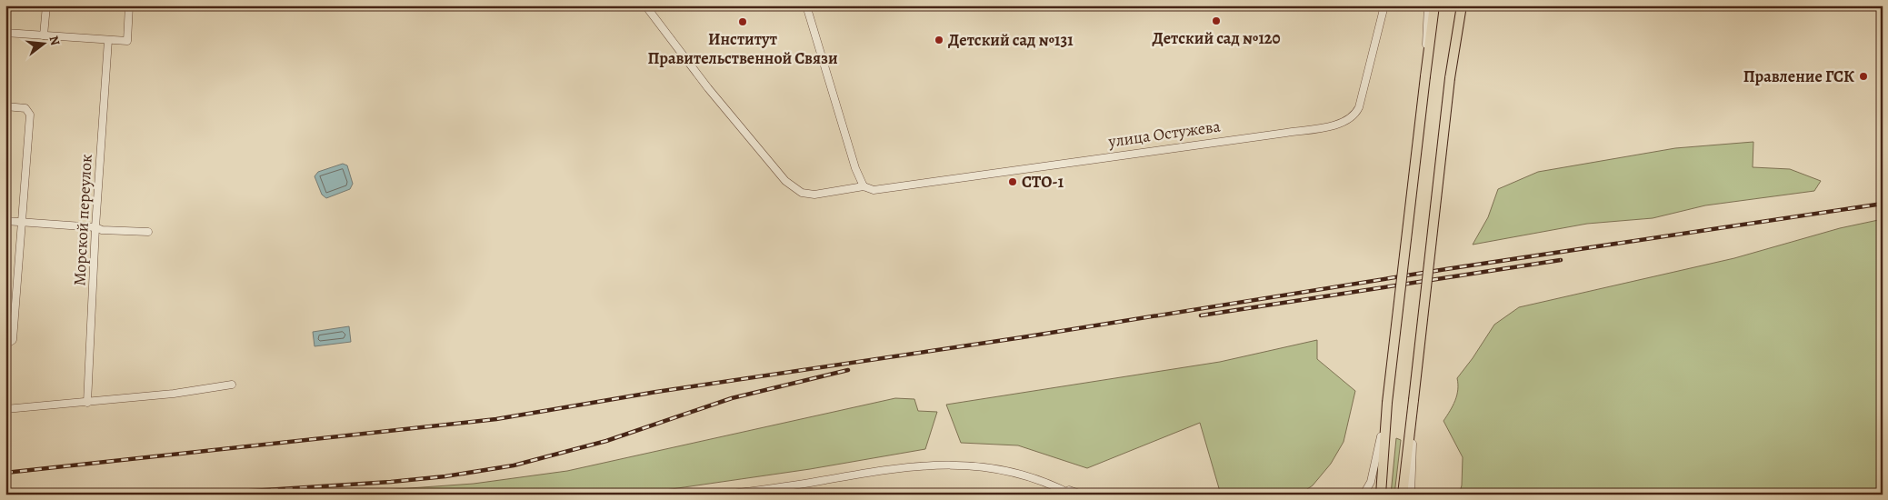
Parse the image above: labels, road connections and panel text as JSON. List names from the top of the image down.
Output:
{
  "streets": {
    "street": ["улица Остужева", "Морской переулок"]
  },
  "places": [
    "Детский сад №120",
    "Институт Правительственной Связи",
    "Детский сад №131",
    "Правление ГСК",
    "СТО-1"
  ],
  "north": "right"
}
